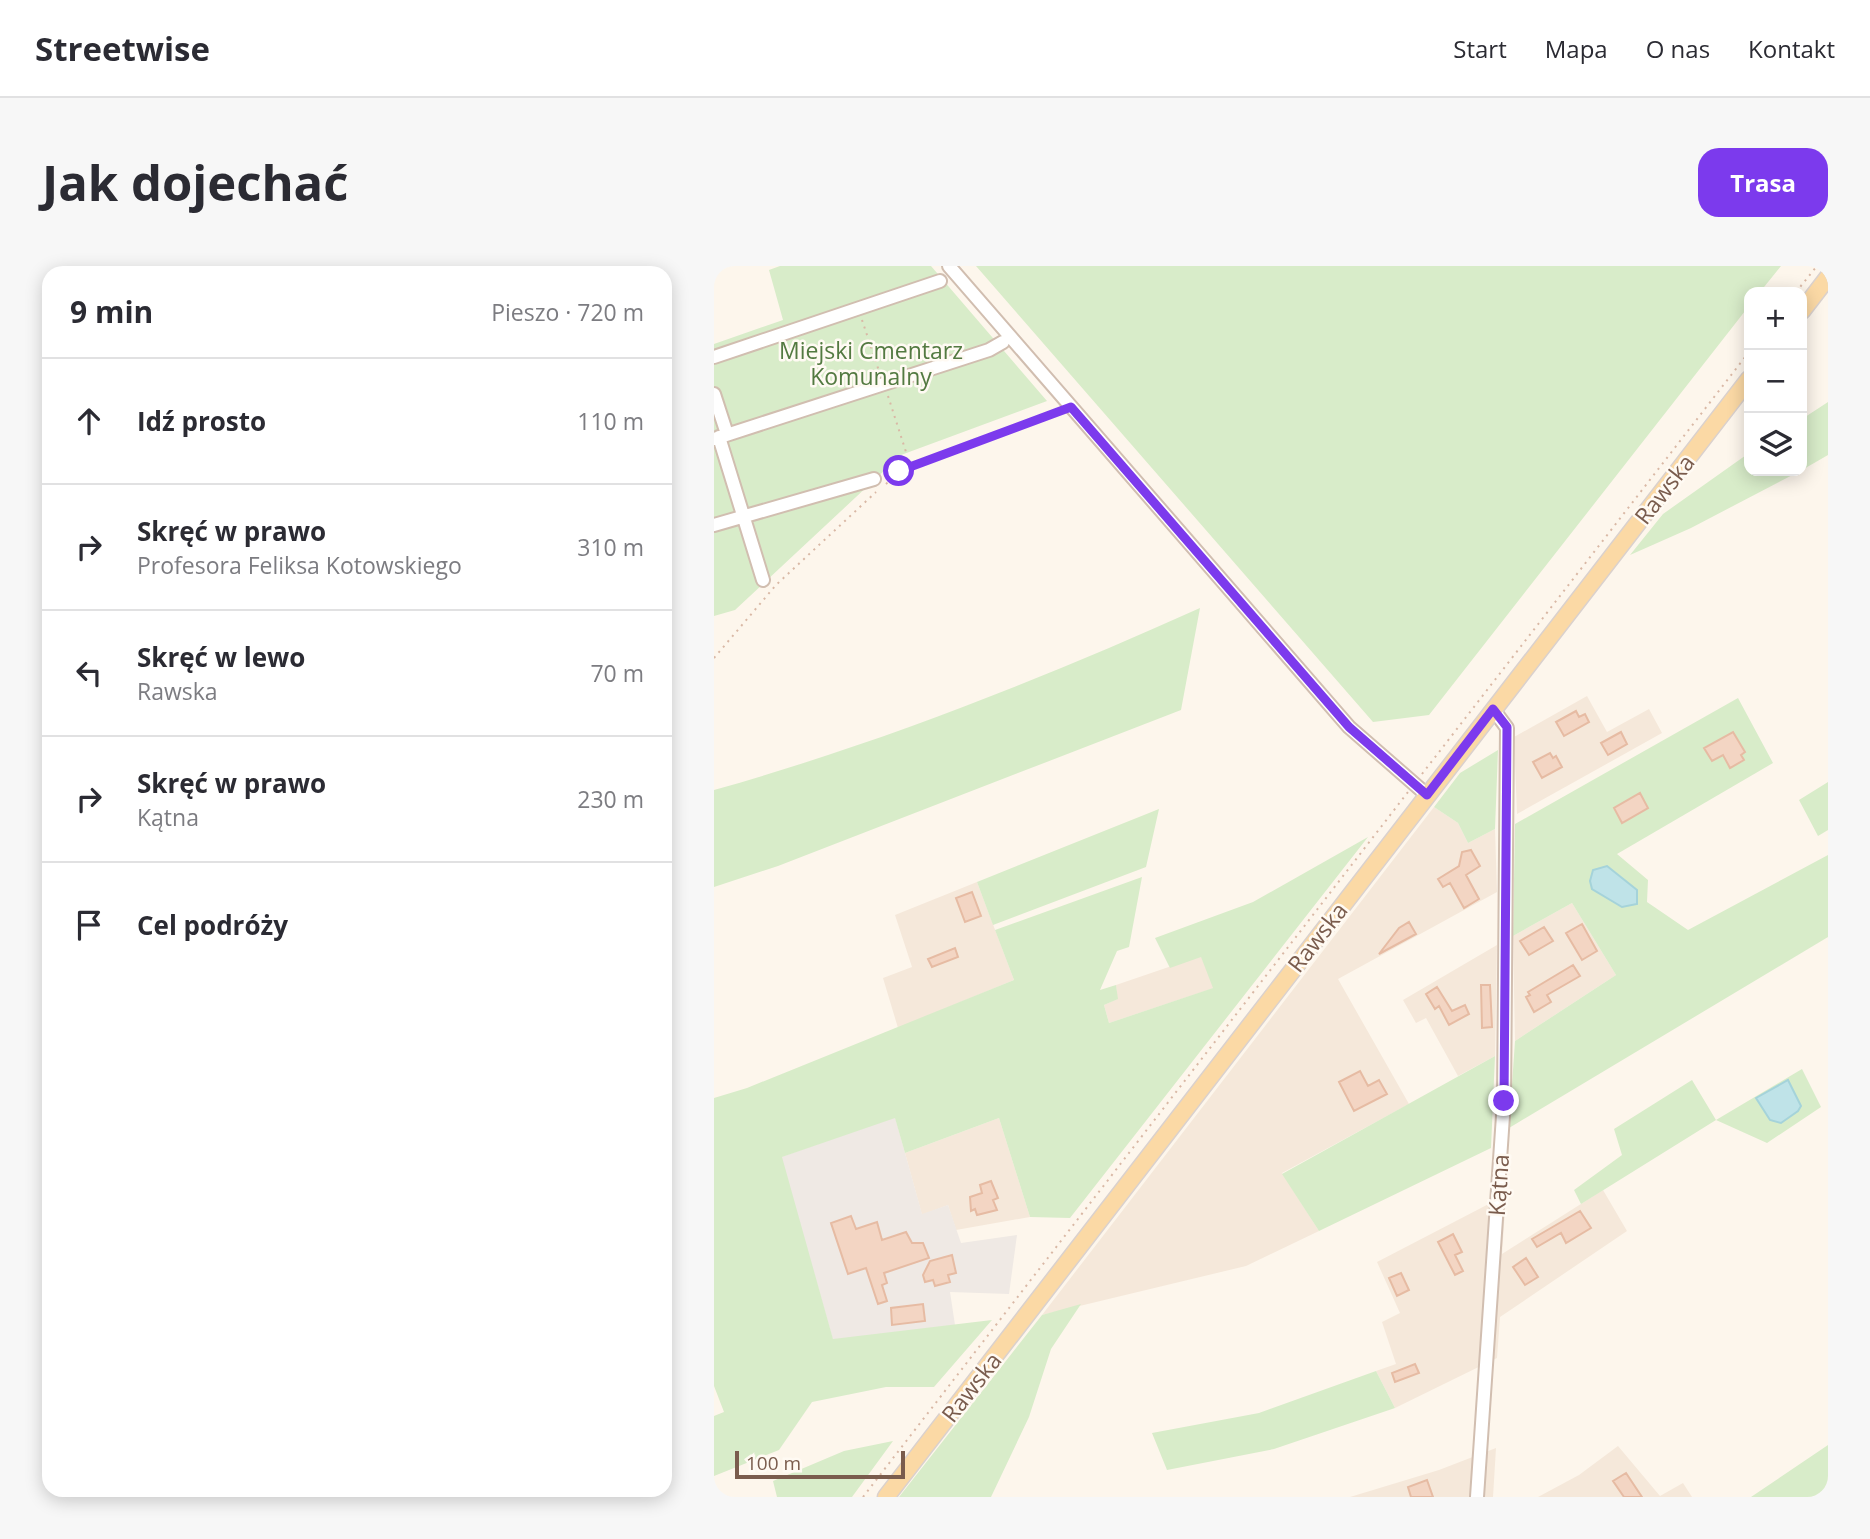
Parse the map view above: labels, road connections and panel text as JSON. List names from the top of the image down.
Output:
{
  "streets": {
    "main road": ["Rawska"],
    "street": ["Kątna"]
  },
  "crossings": [
    ["Rawska", "Kątna"]
  ],
  "parks": ["Miejski Cmentarz Komunalny"],
  "scale_bar": "100 m",
  "page": {
    "header": "Streetwise",
    "nav": [
      "Start",
      "Mapa",
      "O nas",
      "Kontakt"
    ],
    "buttons": "Trasa",
    "title": "Jak dojechać",
    "heading": ["9 min", "Pieszo · 720 m"],
    "map_buttons": ["+", "−"],
    "list": [
      ["Idź prosto", "110 m"],
      ["Skręć w prawo", "Profesora Feliksa Kotowskiego", "310 m"],
      ["Skręć w lewo", "Rawska", "70 m"],
      ["Skręć w prawo", "Kątna", "230 m"],
      "Cel podróży"
    ],
    "scale": "100 m"
  }
}
